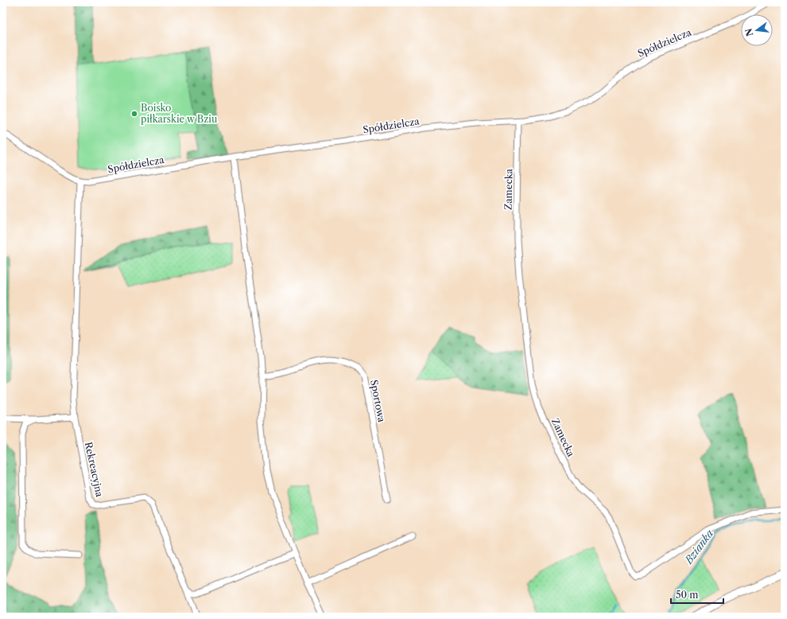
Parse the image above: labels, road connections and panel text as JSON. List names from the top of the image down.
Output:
{
  "streets": {
    "street": [
      "Spółdzielcza",
      "Zamecka",
      "Sportowa",
      "Rekreacyjna"
    ]
  },
  "crossings": [
    ["Spółdzielcza", "Zamecka"],
    ["Spółdzielcza", "Rekreacyjna"]
  ],
  "water": ["Bzianka"],
  "places": ["Boisko piłkarskie w Bziu"],
  "scale_bar": "50 m",
  "north": "left"
}
